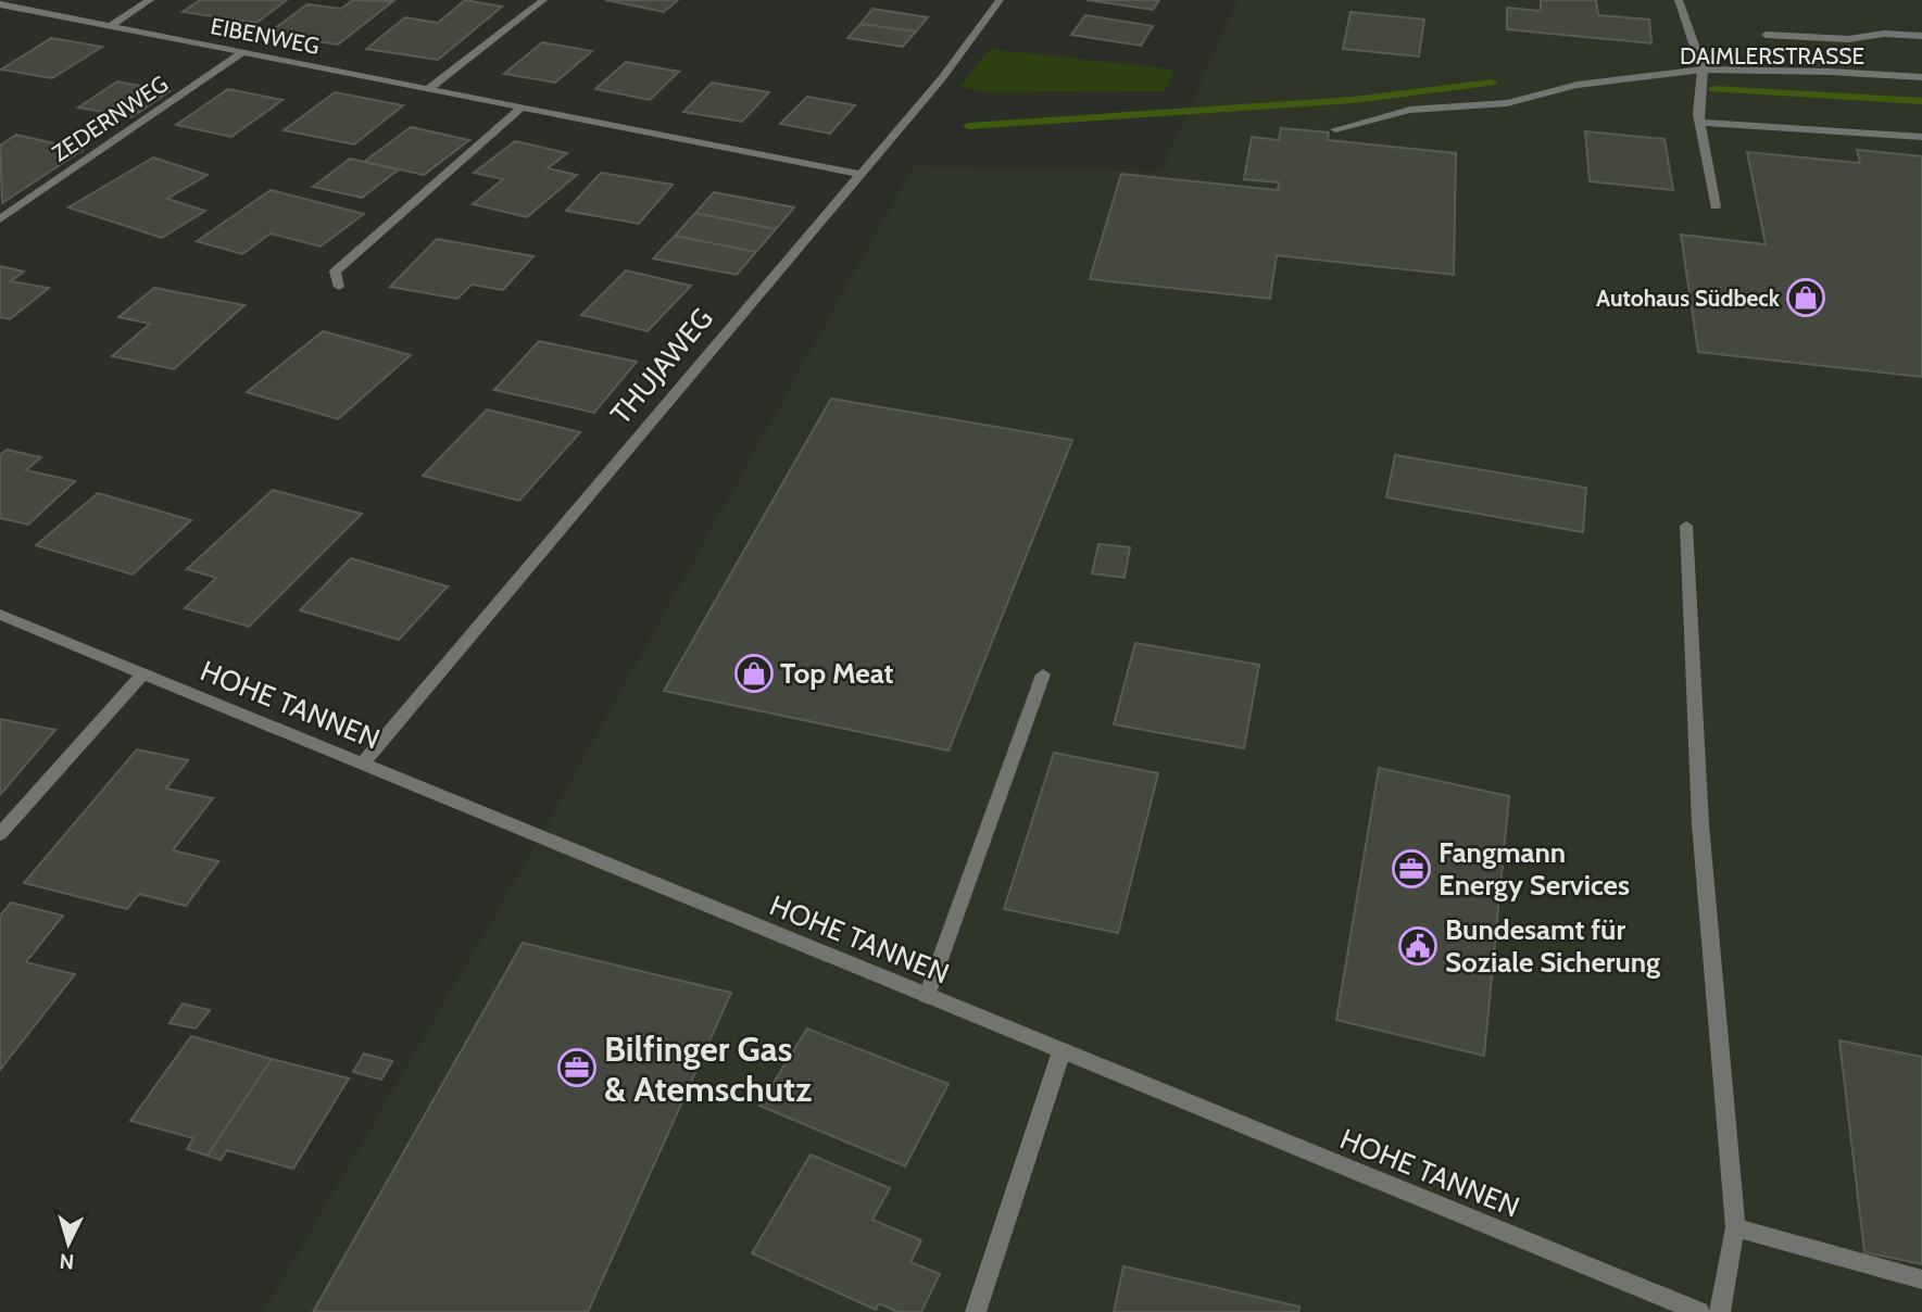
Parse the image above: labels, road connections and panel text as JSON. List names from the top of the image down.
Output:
{
  "streets": {
    "street": [
      "EIBENWEG",
      "DAIMLERSTRASSE",
      "ZEDERNWEG",
      "THUJAWEG",
      "HOHE TANNEN"
    ]
  },
  "crossings": [
    ["EIBENWEG", "ZEDERNWEG"],
    ["EIBENWEG", "THUJAWEG"],
    ["THUJAWEG", "HOHE TANNEN"]
  ],
  "places": {
    "shop": ["Autohaus Südbeck", "Top Meat"],
    "office": ["Fangmann Energy Services", "Bilfinger Gas & Atemschutz"],
    "public building": ["Bundesamt für Soziale Sicherung"]
  },
  "north": "bottom"
}
